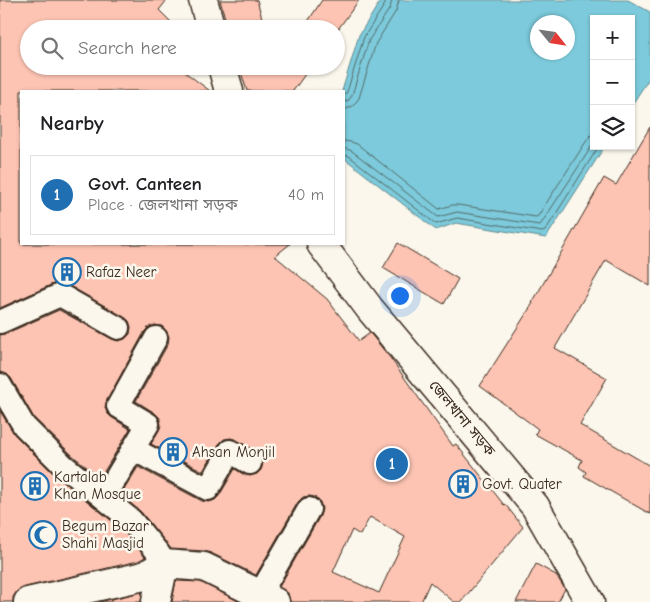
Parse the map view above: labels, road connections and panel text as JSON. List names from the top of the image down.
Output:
{
  "streets": {
    "street": ["জেলখানা সড়ক"]
  },
  "places": {
    "building": [
      "Rafaz Neer",
      "Ahsan Monjil",
      "Govt. Quater",
      "Kartalab Khan Mosque"
    ],
    "mosque": ["Begum Bazar Shahi Masjid"]
  },
  "north": "bottom right",
  "page": {
    "map_buttons": ["+", "−"],
    "search": "Search here",
    "heading": "Nearby",
    "list": [
      {
        "mark": "1",
        "name": "Govt. Canteen",
        "note": "Place · জেলখানা সড়ক",
        "value": "40 m"
      }
    ],
    "pins": "1"
  }
}
